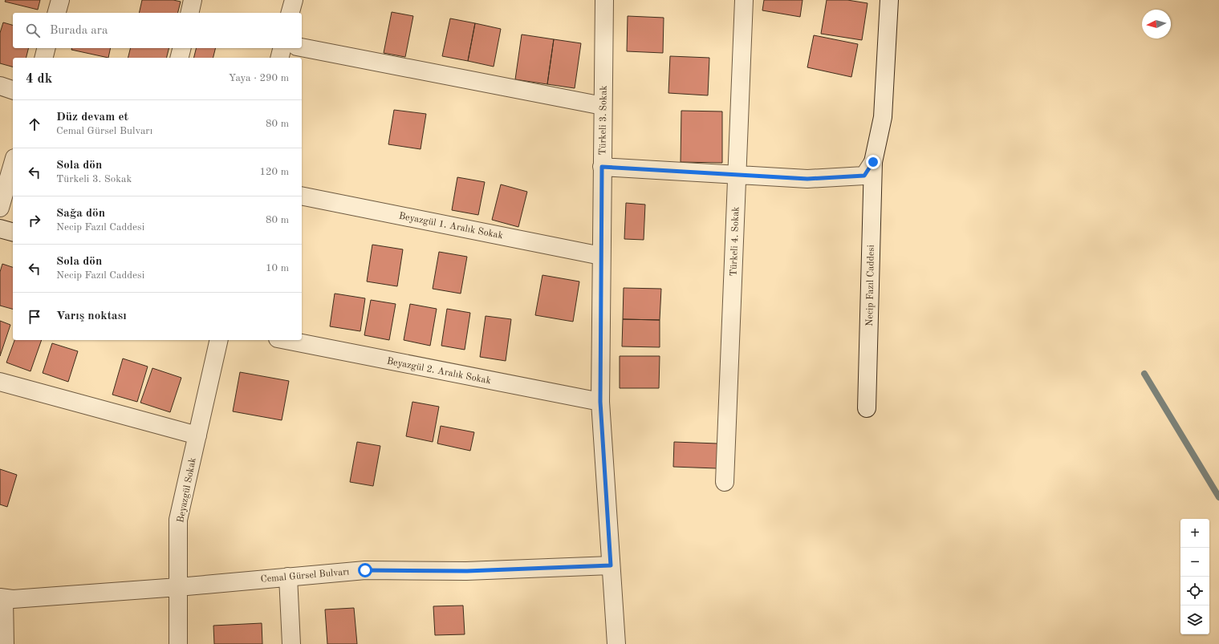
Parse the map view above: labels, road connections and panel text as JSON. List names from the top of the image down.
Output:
{
  "streets": {
    "street": [
      "Türkeli 3. Sokak",
      "Beyazgül 1. Aralık Sokak",
      "Türkeli 4. Sokak",
      "Necip Fazıl Caddesi",
      "Beyazgül 2. Aralık Sokak",
      "Beyazgül Sokak",
      "Cemal Gürsel Bulvarı"
    ]
  },
  "crossings": [
    ["Türkeli 3. Sokak", "Beyazgül 1. Aralık Sokak"],
    ["Türkeli 3. Sokak", "Necip Fazıl Caddesi"],
    ["Türkeli 3. Sokak", "Beyazgül 2. Aralık Sokak"],
    ["Türkeli 3. Sokak", "Cemal Gürsel Bulvarı"],
    ["Türkeli 4. Sokak", "Necip Fazıl Caddesi"],
    ["Beyazgül Sokak", "Cemal Gürsel Bulvarı"]
  ],
  "north": "left",
  "page": {
    "search": "Burada ara",
    "heading": ["4 dk", "Yaya · 290 m"],
    "list": [
      ["Düz devam et", "Cemal Gürsel Bulvarı", "80 m"],
      ["Sola dön", "Türkeli 3. Sokak", "120 m"],
      ["Sağa dön", "Necip Fazıl Caddesi", "80 m"],
      ["Sola dön", "Necip Fazıl Caddesi", "10 m"],
      "Varış noktası"
    ],
    "map_buttons": ["+", "−"]
  }
}
